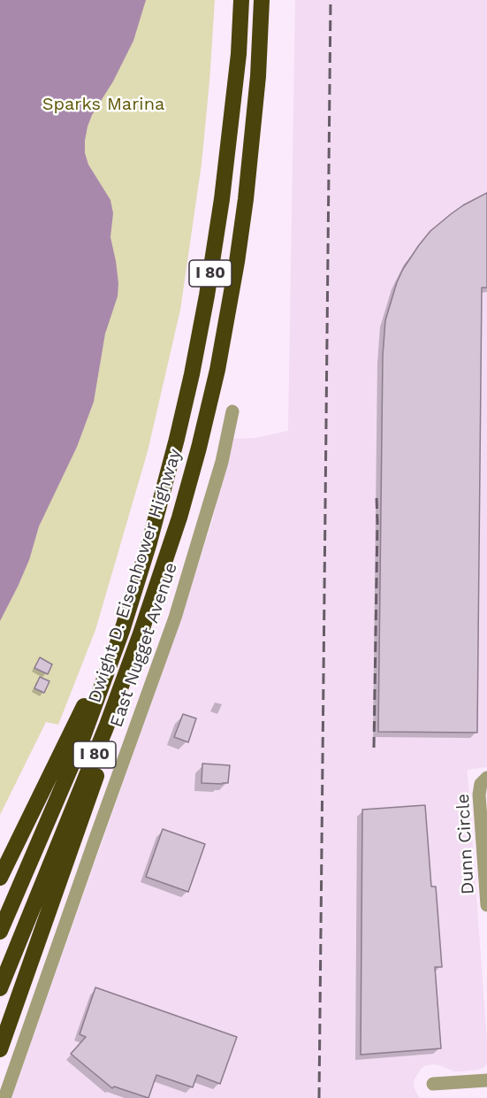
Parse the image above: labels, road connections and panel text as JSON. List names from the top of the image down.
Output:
{
  "streets": {
    "highway": ["I 80", "Dwight D. Eisenhower Highway"],
    "street": ["East Nugget Avenue", "Dunn Circle"]
  },
  "parks": ["Sparks Marina"]
}
